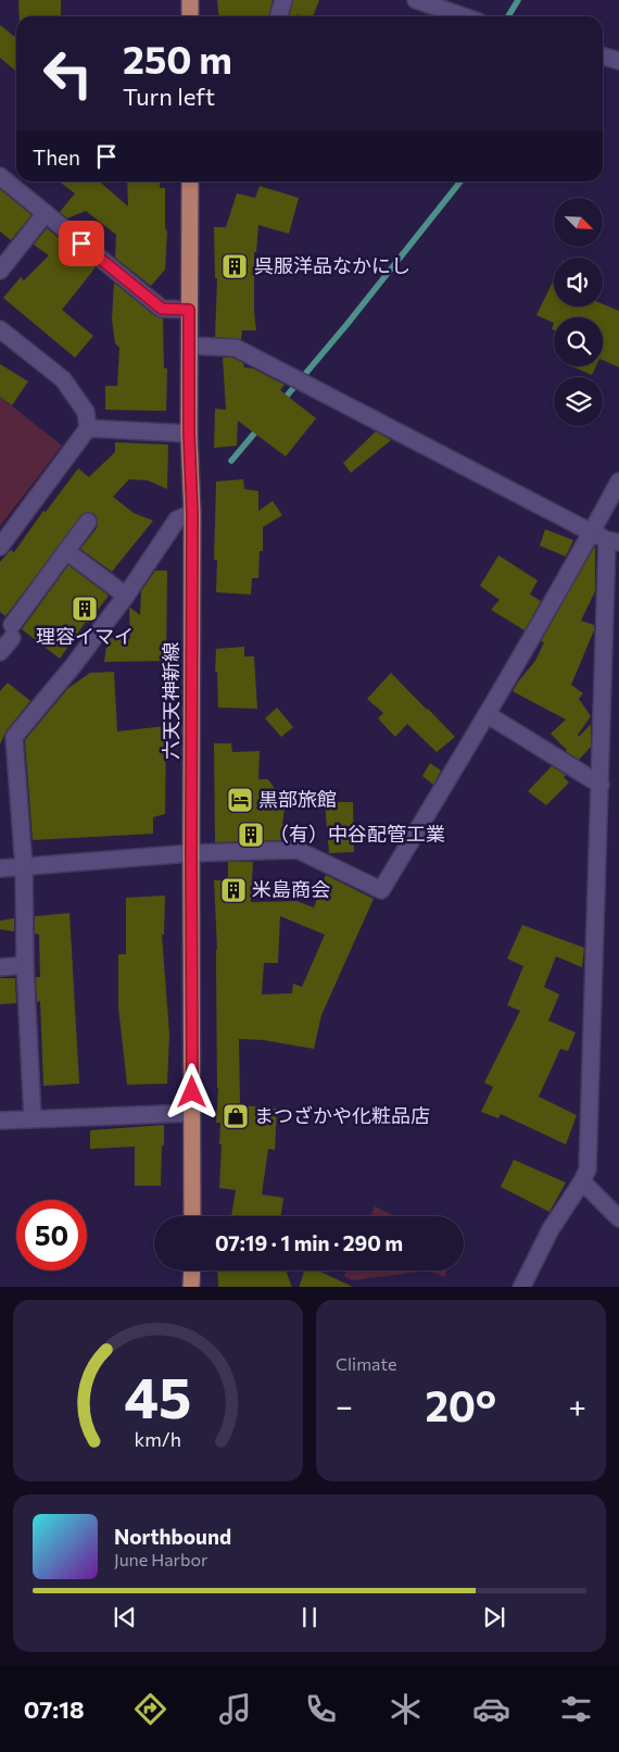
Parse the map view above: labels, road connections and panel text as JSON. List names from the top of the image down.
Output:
{
  "streets": {
    "main road": ["六天天神新線"]
  },
  "places": {
    "building": [
      "呉服洋品なかにし",
      "理容イマイ",
      "（有）中谷配管工業",
      "米島商会"
    ],
    "hotel": ["黒部旅館"],
    "shop": ["まつざかや化粧品店"]
  },
  "north": "bottom right",
  "page": {
    "turn": ["250 m", "Turn left"],
    "then": "Then",
    "limit": "50",
    "trip": "07:19 · 1 min · 290 m",
    "tile": "Climate",
    "heat": ["−", "20°", "+"],
    "song": ["Northbound", "June Harbor"],
    "tabs": "07:18",
    "gauge": ["45", "km/h"]
  }
}
